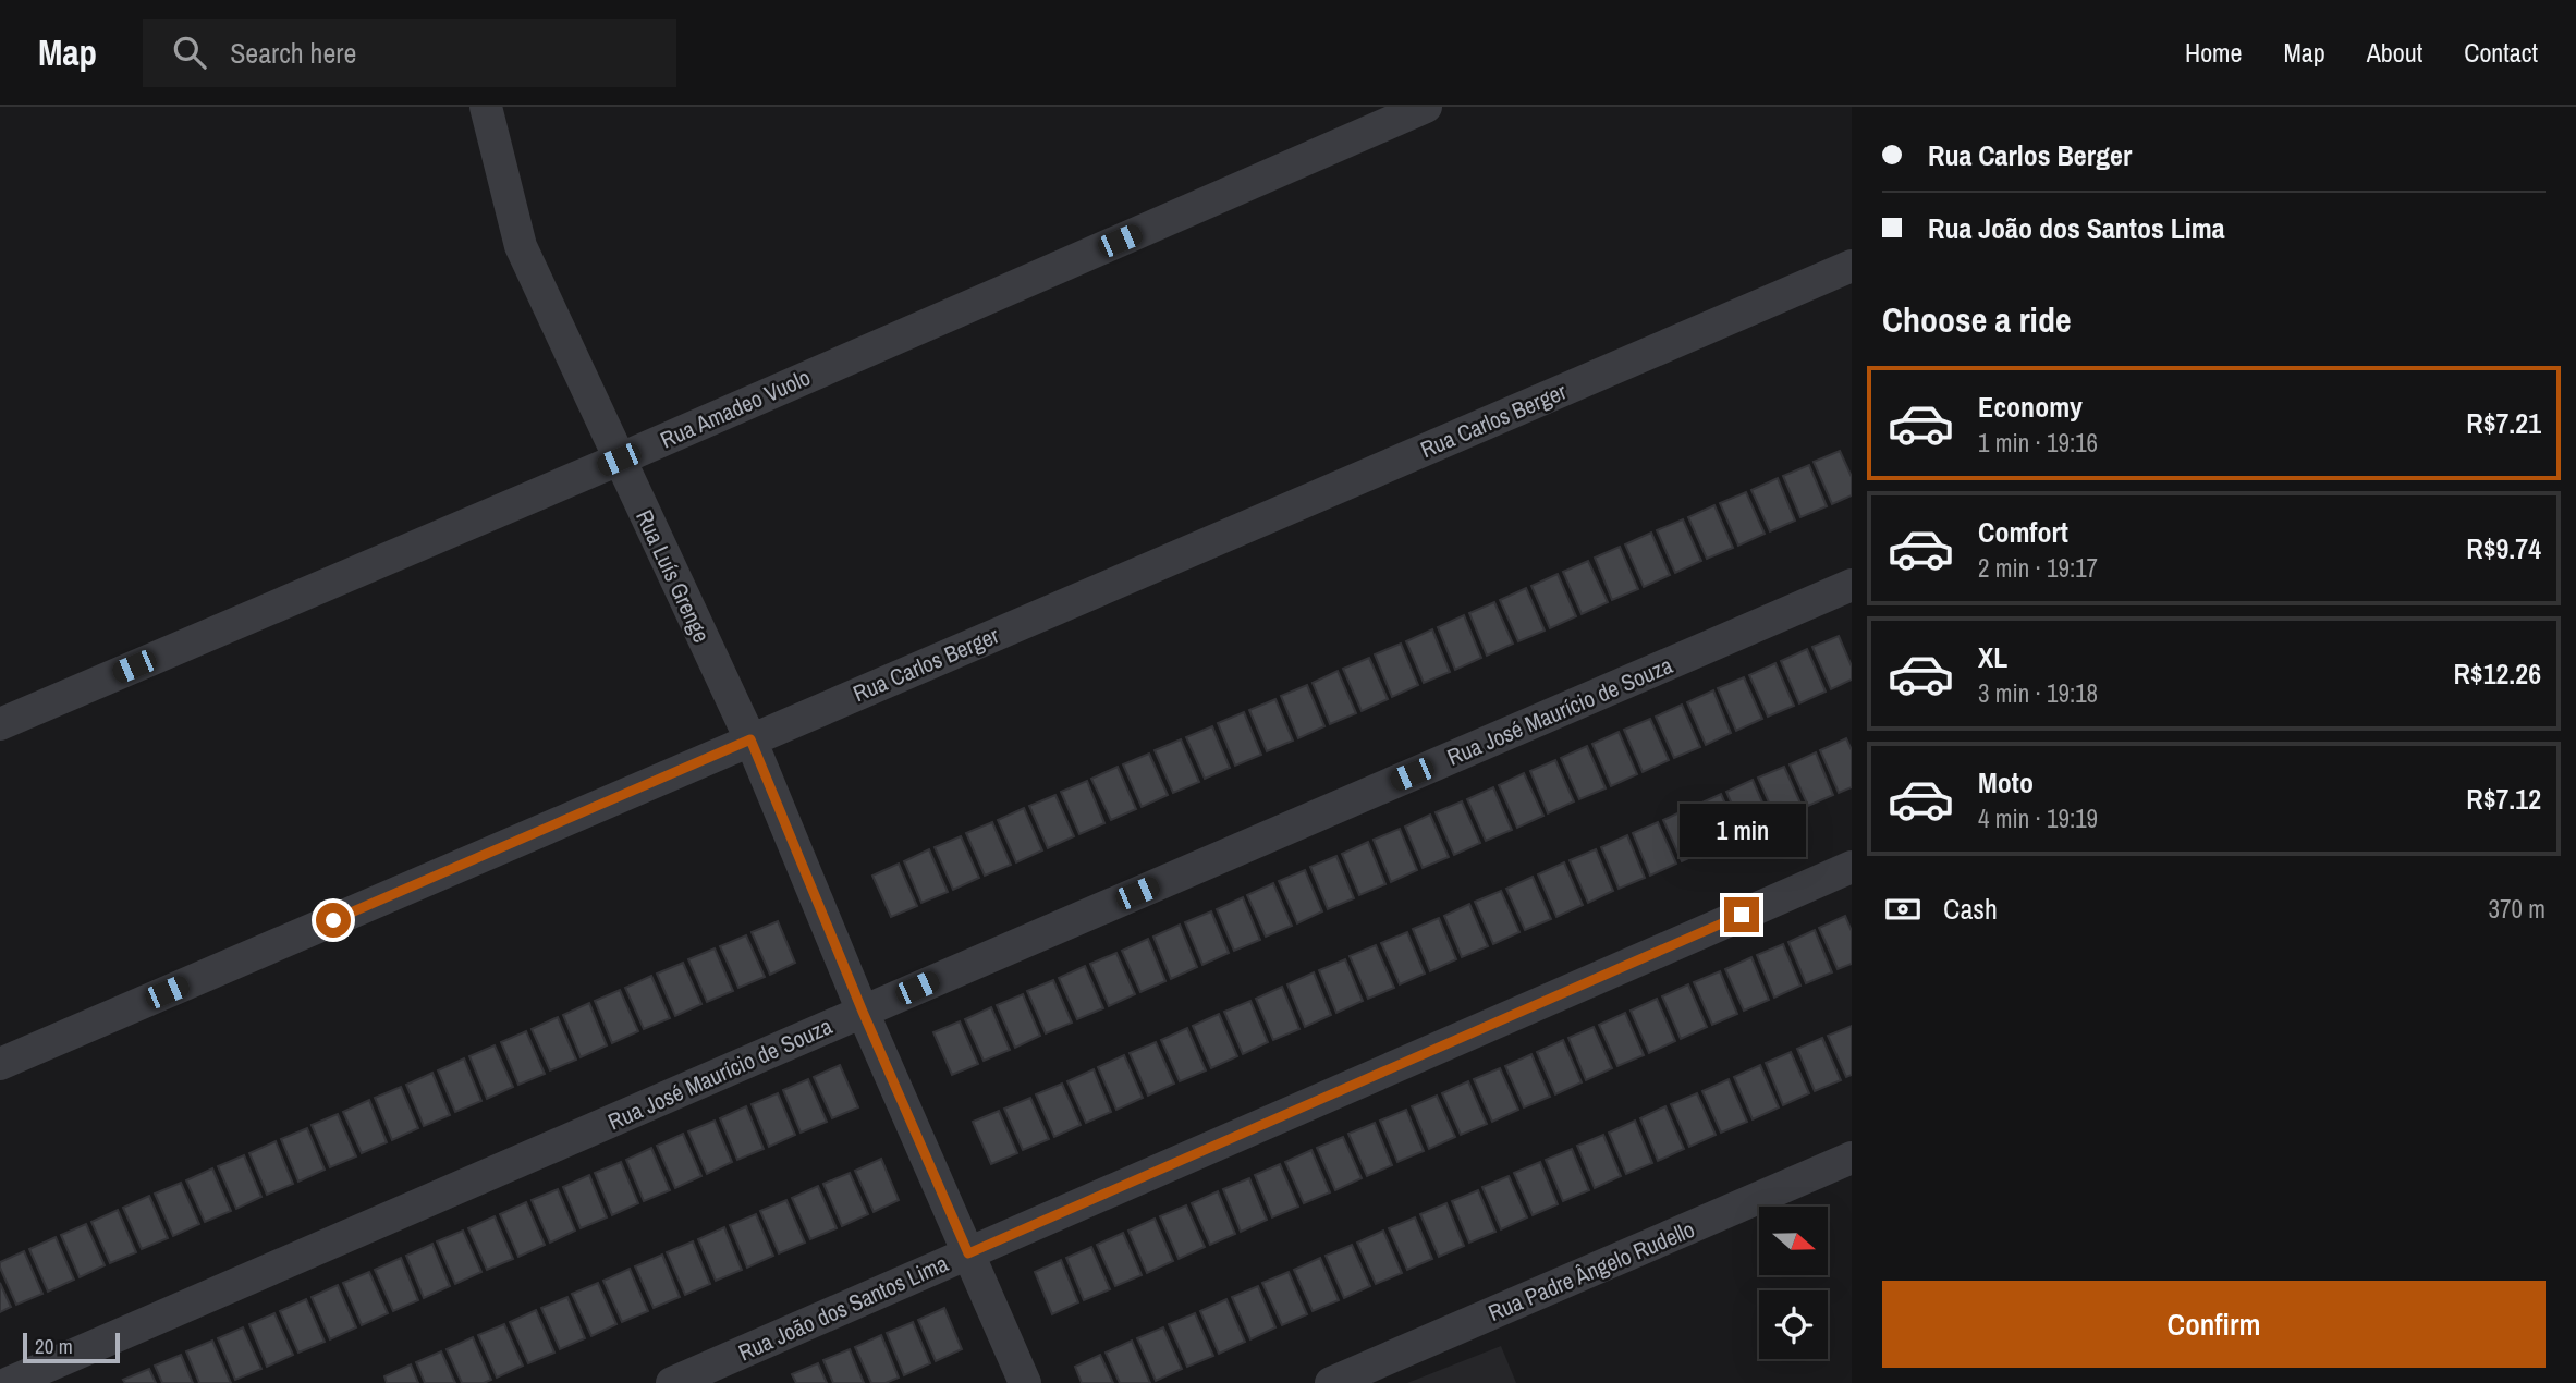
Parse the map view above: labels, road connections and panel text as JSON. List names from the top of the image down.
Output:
{
  "streets": {
    "street": [
      "Rua Amadeo Vuolo",
      "Rua Carlos Berger",
      "Rua Luís Grenge",
      "Rua José Maurício de Souza",
      "Rua Padre Ângelo Rudello",
      "Rua João dos Santos Lima"
    ]
  },
  "crossings": [
    ["Rua Amadeo Vuolo", "Rua Luís Grenge"],
    ["Rua Carlos Berger", "Rua Luís Grenge"],
    ["Rua Luís Grenge", "Rua José Maurício de Souza"],
    ["Rua Luís Grenge", "Rua João dos Santos Lima"]
  ],
  "scale_bar": "20 m",
  "north": "right",
  "page": {
    "header": "Map",
    "search": "Search here",
    "nav": [
      "Home",
      "Map",
      "About",
      "Contact"
    ],
    "banner": ["Rua Carlos Berger", "Rua João dos Santos Lima"],
    "heading": "Choose a ride",
    "list": [
      {
        "name": "Economy",
        "note": "1 min · 19:16",
        "value": "R$7.21"
      },
      {
        "name": "Comfort",
        "note": "2 min · 19:17",
        "value": "R$9.74"
      },
      {
        "name": "XL",
        "note": "3 min · 19:18",
        "value": "R$12.26"
      },
      {
        "name": "Moto",
        "note": "4 min · 19:19",
        "value": "R$7.12"
      }
    ],
    "bubble": "1 min",
    "pay": ["Cash", "370 m"],
    "buttons": "Confirm",
    "scale": "20 m"
  }
}
